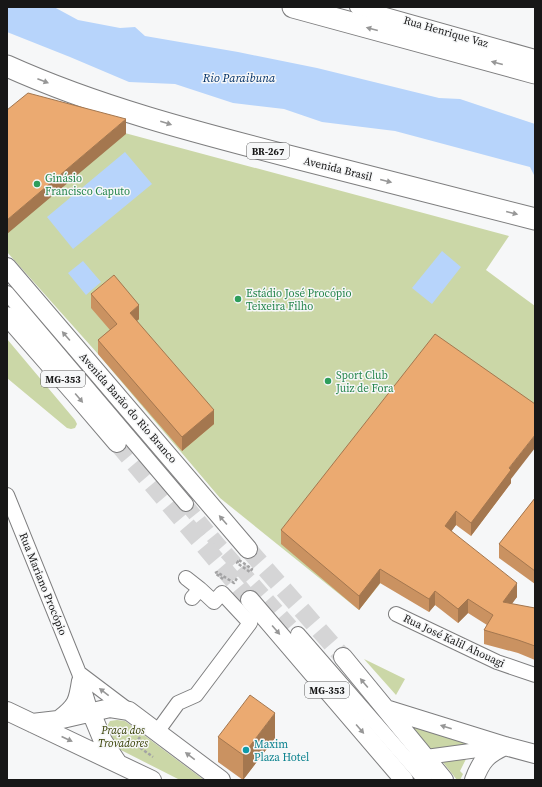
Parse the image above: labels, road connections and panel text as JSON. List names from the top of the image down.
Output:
{
  "streets": {
    "highway": ["BR-267", "Avenida Brasil"],
    "main road": ["MG-353", "Avenida Barão do Rio Branco"],
    "street": ["Rua Henrique Vaz", "Rua Mariano Procópio", "Rua José Kalil Ahouagi"]
  },
  "water": ["Rio Paraibuna"],
  "parks": ["Praça dos Trovadores"],
  "places": [
    "Ginásio Francisco Caputo",
    "Estádio José Procópio Teixeira Filho",
    "Sport Club Juiz de Fora",
    "Maxim Plaza Hotel"
  ]
}
